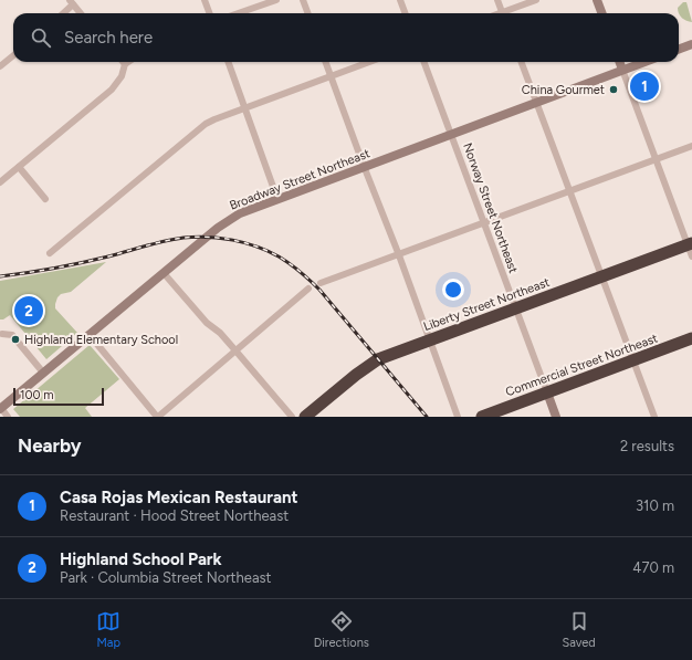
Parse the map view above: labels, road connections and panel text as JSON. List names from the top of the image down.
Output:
{
  "streets": {
    "highway": ["Liberty Street Northeast", "Commercial Street Northeast"],
    "main road": ["Broadway Street Northeast", "Norway Street Northeast"]
  },
  "crossings": [
    ["Broadway Street Northeast", "Norway Street Northeast"],
    ["Norway Street Northeast", "Liberty Street Northeast"],
    ["Norway Street Northeast", "Commercial Street Northeast"]
  ],
  "places": ["China Gourmet", "Highland Elementary School"],
  "scale_bar": "100 m",
  "page": {
    "search": "Search here",
    "pins": ["1", "2"],
    "scale": "100 m",
    "heading": ["Nearby", "2 results"],
    "list": [
      {
        "mark": "1",
        "name": "Casa Rojas Mexican Restaurant",
        "note": "Restaurant · Hood Street Northeast",
        "value": "310 m"
      },
      {
        "mark": "2",
        "name": "Highland School Park",
        "note": "Park · Columbia Street Northeast",
        "value": "470 m"
      }
    ],
    "nav": ["Map", "Directions", "Saved"]
  }
}
